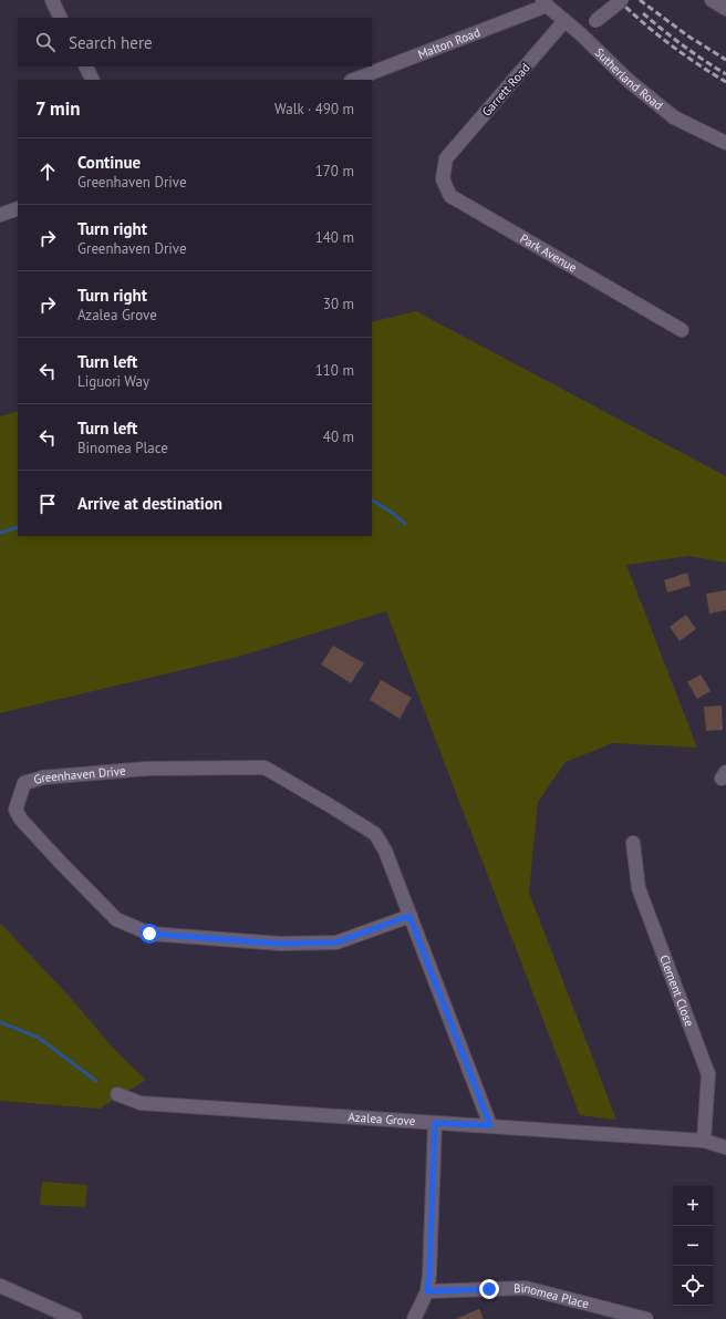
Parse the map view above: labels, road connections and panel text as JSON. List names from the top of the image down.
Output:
{
  "streets": {
    "street": [
      "Malton Road",
      "Sutherland Road",
      "Garrett Road",
      "Park Avenue",
      "Greenhaven Drive",
      "Clement Close",
      "Azalea Grove",
      "Binomea Place"
    ]
  },
  "crossings": [
    ["Malton Road", "Sutherland Road"],
    ["Sutherland Road", "Garrett Road"],
    ["Garrett Road", "Park Avenue"],
    ["Greenhaven Drive", "Azalea Grove"],
    ["Clement Close", "Azalea Grove"]
  ],
  "page": {
    "search": "Search here",
    "heading": ["7 min", "Walk · 490 m"],
    "list": [
      ["Continue", "Greenhaven Drive", "170 m"],
      ["Turn right", "Greenhaven Drive", "140 m"],
      ["Turn right", "Azalea Grove", "30 m"],
      ["Turn left", "Liguori Way", "110 m"],
      ["Turn left", "Binomea Place", "40 m"],
      "Arrive at destination"
    ],
    "map_buttons": ["+", "−"]
  }
}
